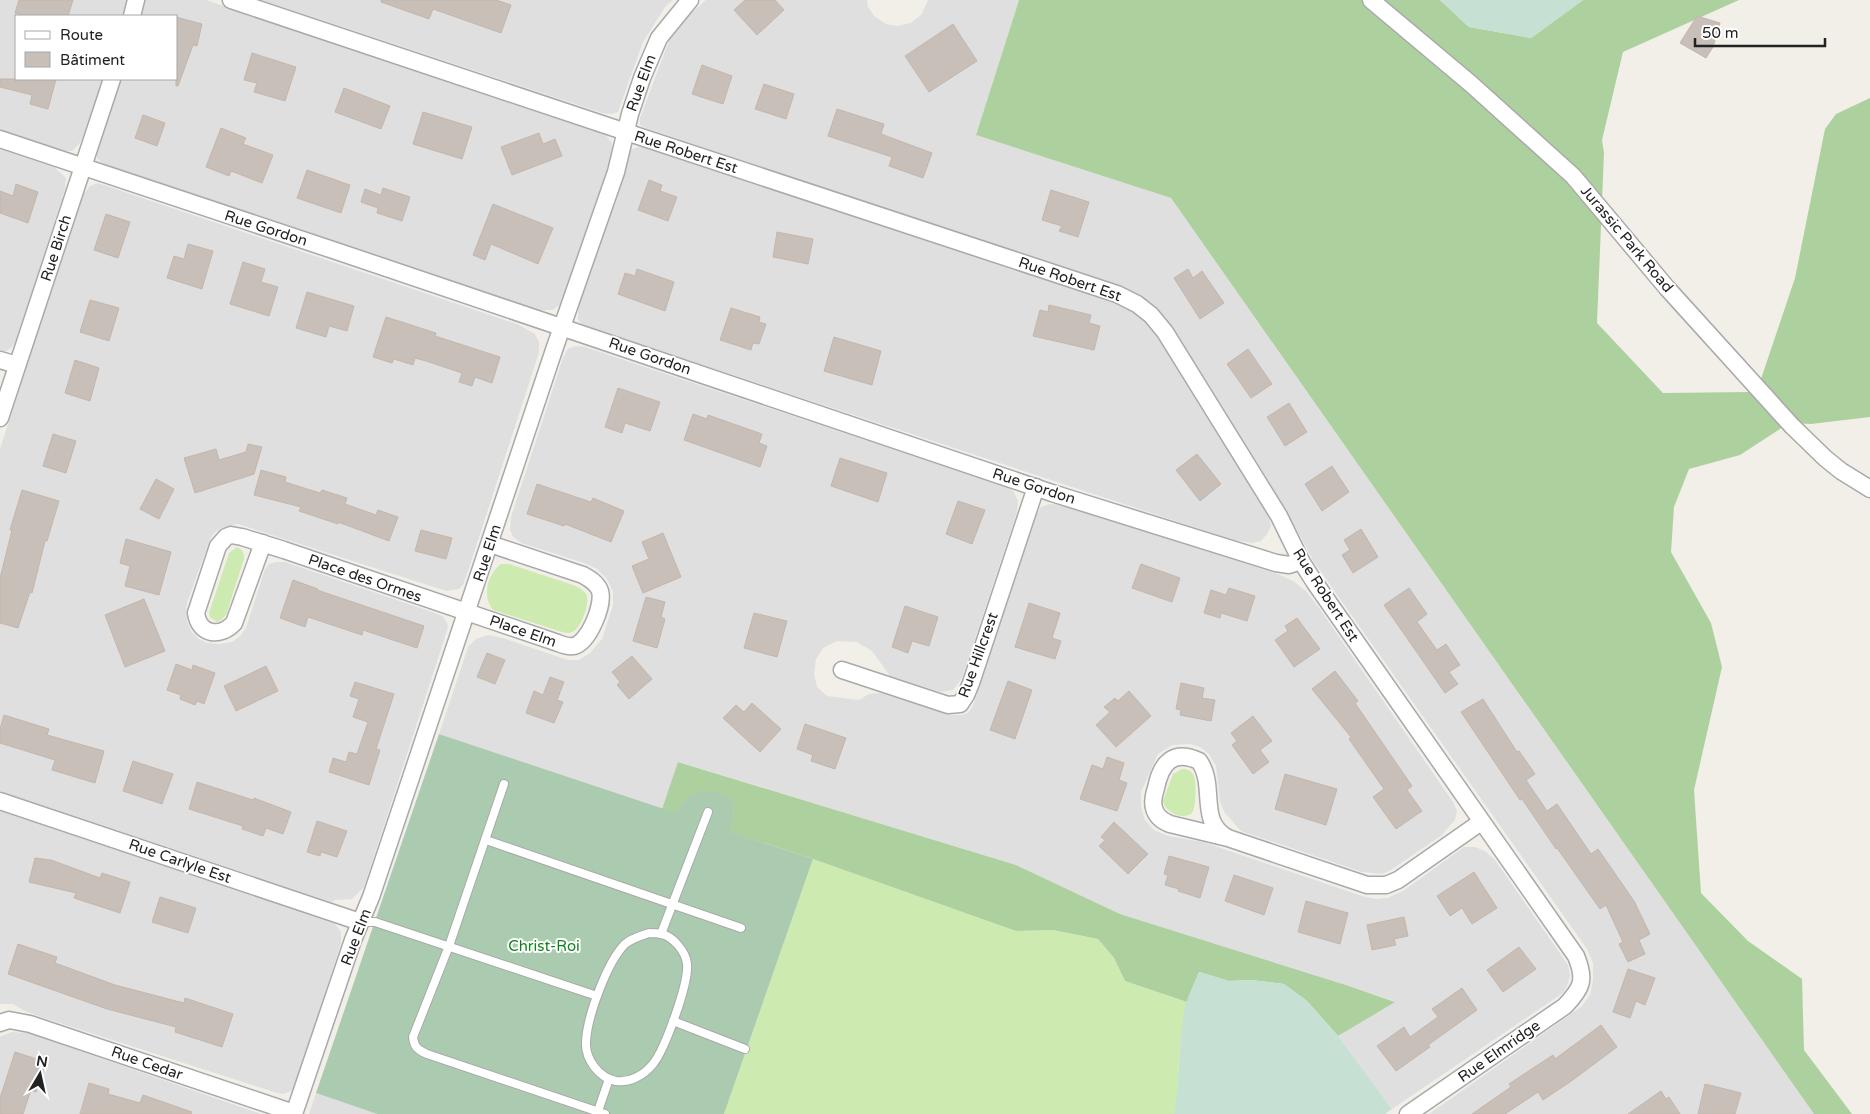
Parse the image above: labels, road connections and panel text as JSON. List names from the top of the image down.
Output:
{
  "streets": {
    "street": [
      "Rue Elm",
      "Rue Robert Est",
      "Rue Gordon",
      "Jurassic Park Road",
      "Rue Birch",
      "Place des Ormes",
      "Place Elm",
      "Rue Hillcrest",
      "Rue Carlyle Est",
      "Rue Elmridge",
      "Rue Cedar"
    ]
  },
  "crossings": [
    ["Rue Elm", "Rue Robert Est"],
    ["Rue Elm", "Rue Gordon"],
    ["Rue Elm", "Place des Ormes"],
    ["Rue Elm", "Place Elm"],
    ["Rue Elm", "Rue Carlyle Est"],
    ["Rue Elm", "Rue Cedar"],
    ["Rue Robert Est", "Rue Gordon"],
    ["Rue Robert Est", "Rue Elmridge"],
    ["Rue Gordon", "Rue Birch"],
    ["Rue Gordon", "Rue Hillcrest"],
    ["Place des Ormes", "Place Elm"]
  ],
  "parks": ["Christ-Roi"],
  "legend": ["Route", "Bâtiment"],
  "scale_bar": "50 m",
  "north": "top"
}
